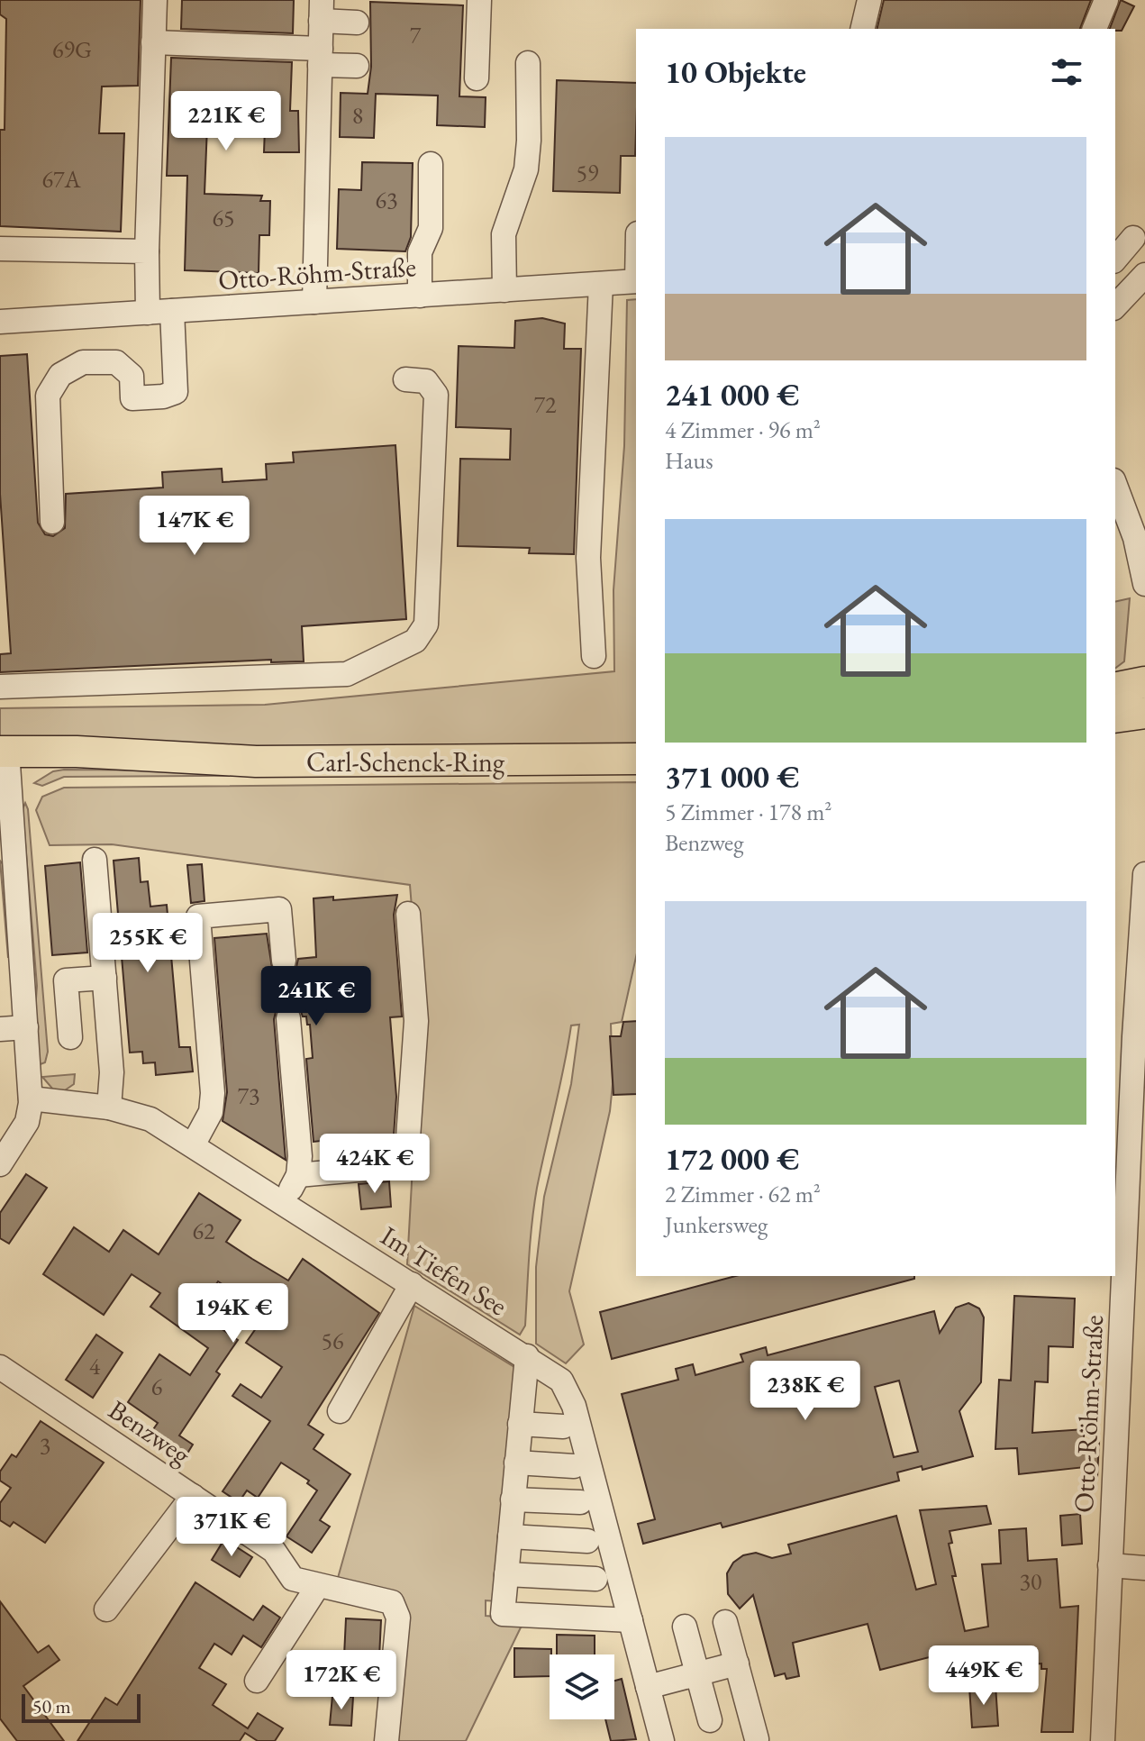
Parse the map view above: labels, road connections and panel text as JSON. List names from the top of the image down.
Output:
{
  "streets": {
    "main road": ["Carl-Schenck-Ring"],
    "street": ["Otto-Röhm-Straße", "Im Tiefen See", "Benzweg"]
  },
  "house_numbers": [
    "7",
    "69G",
    "8",
    "59",
    "67A",
    "63",
    "65",
    "72",
    "73",
    "62",
    "56",
    "4",
    "6",
    "3",
    "30"
  ],
  "scale_bar": "50 m",
  "page": {
    "heading": "10 Objekte",
    "price": [
      "221K €",
      "147K €",
      "255K €",
      "241K €",
      "424K €",
      "194K €",
      "238K €",
      "371K €",
      "449K €",
      "172K €"
    ],
    "list": [
      {
        "name": "241 000 €",
        "note": "4 Zimmer · 96 m² · Haus"
      },
      {
        "name": "371 000 €",
        "note": "5 Zimmer · 178 m² · Benzweg"
      },
      {
        "name": "172 000 €",
        "note": "2 Zimmer · 62 m² · Junkersweg"
      }
    ],
    "scale": "50 m"
  }
}
